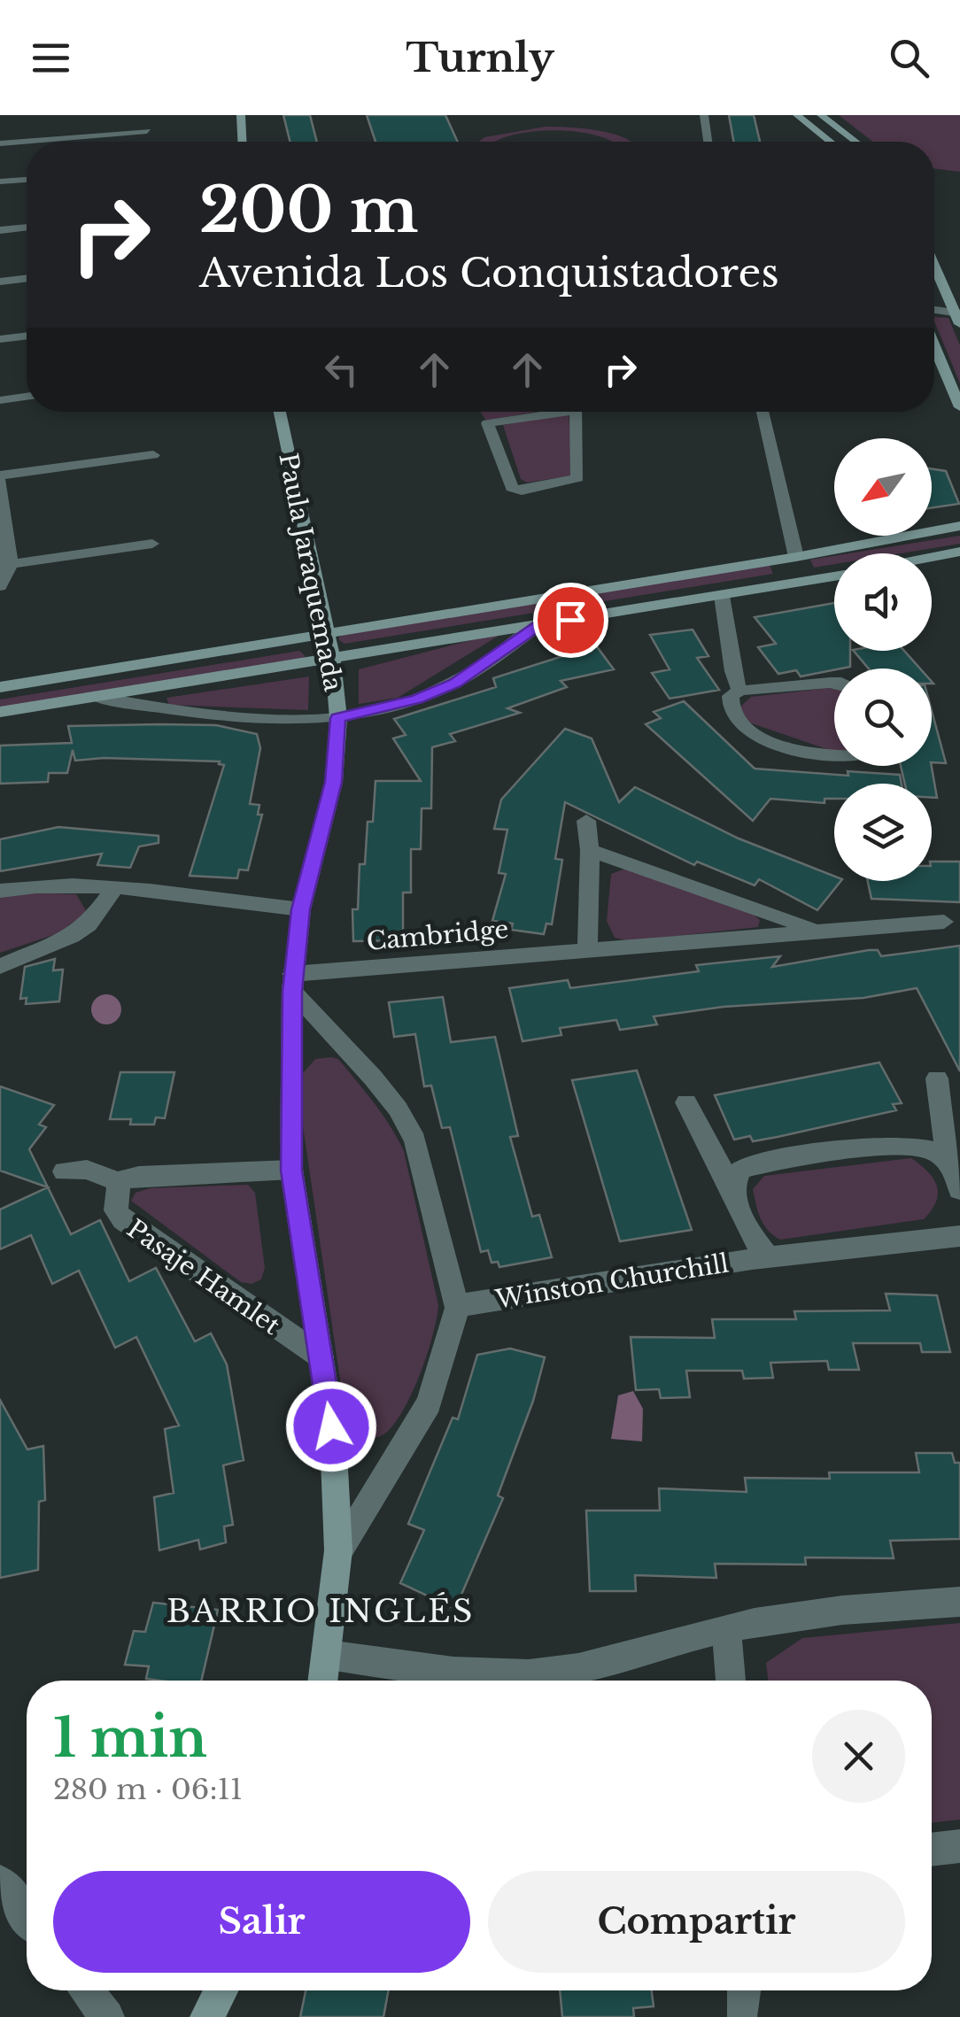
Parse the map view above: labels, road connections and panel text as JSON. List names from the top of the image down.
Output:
{
  "streets": {
    "street": [
      "Paula Jaraquemada",
      "Cambridge",
      "Pasaje Hamlet",
      "Winston Churchill"
    ]
  },
  "crossings": [
    ["Paula Jaraquemada", "Cambridge"],
    ["Paula Jaraquemada", "Pasaje Hamlet"]
  ],
  "districts": ["BARRIO INGLÉS"],
  "north": "bottom left",
  "page": {
    "header": "Turnly",
    "turn": ["200 m", "Avenida Los Conquistadores"],
    "heading": ["1 min", "280 m · 06:11"],
    "buttons": ["Salir", "Compartir"]
  }
}
